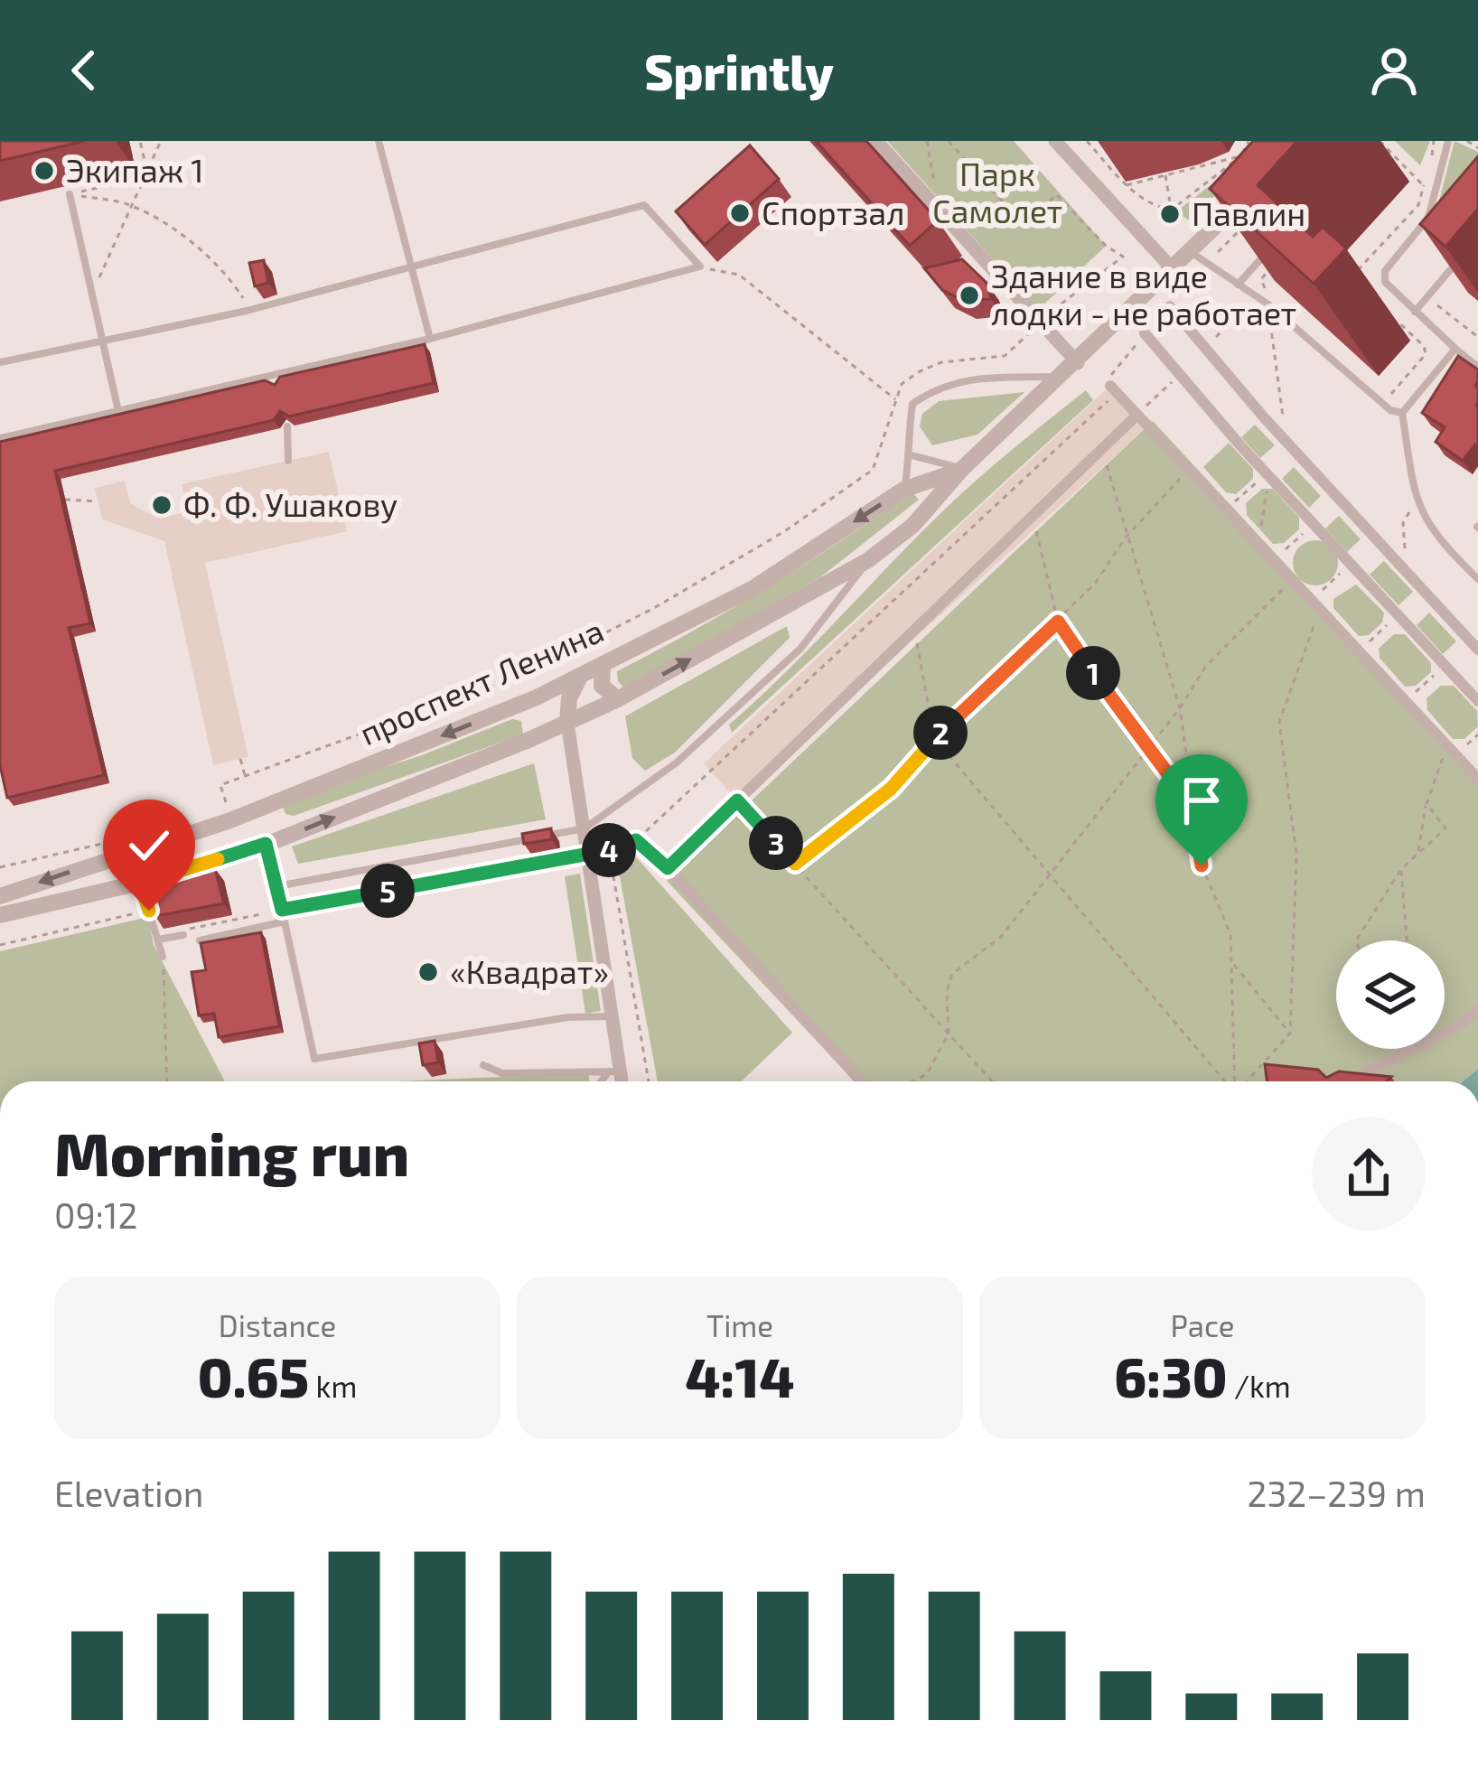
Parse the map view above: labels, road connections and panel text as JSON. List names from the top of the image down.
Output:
{
  "streets": {
    "street": ["проспект Ленина"]
  },
  "parks": ["Парк Самолет"],
  "places": [
    "Экипаж 1",
    "Спортзал",
    "Павлин",
    "Здание в виде лодки - не работает",
    "Ф. Ф. Ушакову",
    "«Квадрат»"
  ],
  "page": {
    "header": "Sprintly",
    "pins": [
      "1",
      "2",
      "3",
      "4",
      "5"
    ],
    "heading": ["Morning run", "09:12"],
    "stats": [
      ["Distance", "0.65 km"],
      ["Time", "4:14"],
      ["Pace", "6:30 /km"]
    ],
    "chart": ["Elevation", "232–239 m"]
  }
}
